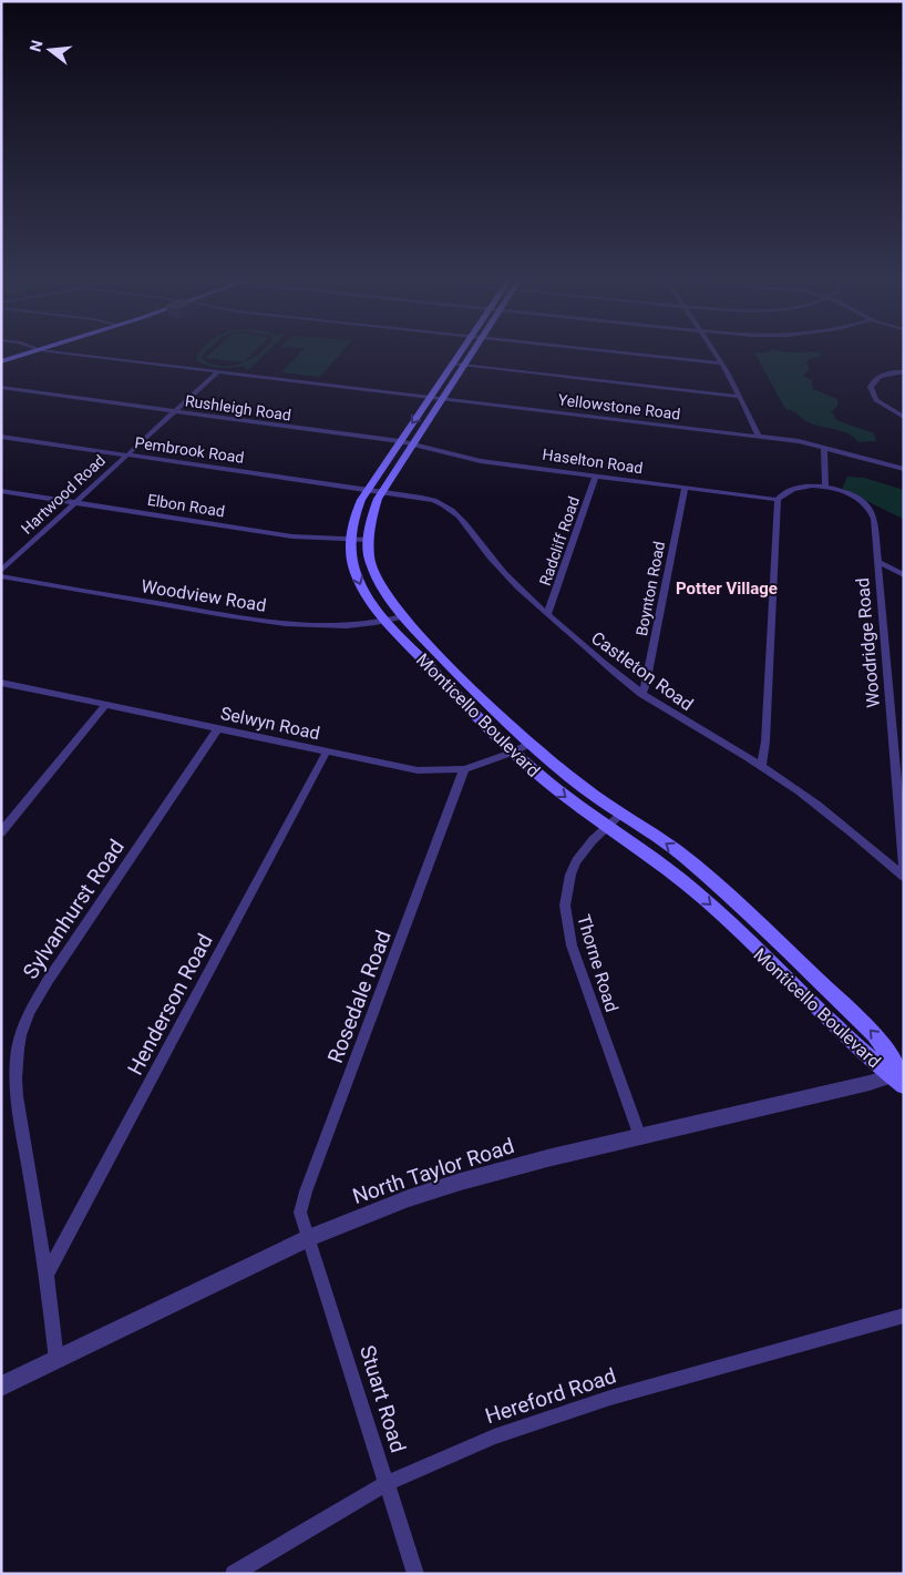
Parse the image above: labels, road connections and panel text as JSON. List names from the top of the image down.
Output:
{
  "streets": {
    "main road": ["Monticello Boulevard"],
    "street": [
      "Yellowstone Road",
      "Rushleigh Road",
      "Pembrook Road",
      "Haselton Road",
      "Hartwood Road",
      "Elbon Road",
      "Radcliff Road",
      "Boynton Road",
      "Woodview Road",
      "Woodridge Road",
      "Castleton Road",
      "Selwyn Road",
      "Sylvanhurst Road",
      "Thorne Road",
      "Rosedale Road",
      "Henderson Road",
      "North Taylor Road",
      "Hereford Road",
      "Stuart Road"
    ]
  },
  "crossings": [
    ["Yellowstone Road", "Hartwood Road"],
    ["Yellowstone Road", "Monticello Boulevard"],
    ["Rushleigh Road", "Haselton Road"],
    ["Rushleigh Road", "Hartwood Road"],
    ["Rushleigh Road", "Monticello Boulevard"],
    ["Pembrook Road", "Hartwood Road"],
    ["Pembrook Road", "Castleton Road"],
    ["Pembrook Road", "Monticello Boulevard"],
    ["Haselton Road", "Radcliff Road"],
    ["Haselton Road", "Boynton Road"],
    ["Haselton Road", "Monticello Boulevard"],
    ["Hartwood Road", "Elbon Road"],
    ["Elbon Road", "Monticello Boulevard"],
    ["Radcliff Road", "Castleton Road"],
    ["Boynton Road", "Castleton Road"],
    ["Woodview Road", "Monticello Boulevard"],
    ["Castleton Road", "Monticello Boulevard"],
    ["Monticello Boulevard", "Selwyn Road"],
    ["Monticello Boulevard", "Thorne Road"],
    ["Monticello Boulevard", "North Taylor Road"],
    ["Selwyn Road", "Sylvanhurst Road"],
    ["Selwyn Road", "Rosedale Road"],
    ["Selwyn Road", "Henderson Road"],
    ["Sylvanhurst Road", "Henderson Road"],
    ["Sylvanhurst Road", "North Taylor Road"],
    ["Thorne Road", "North Taylor Road"],
    ["Rosedale Road", "North Taylor Road"],
    ["Rosedale Road", "Stuart Road"],
    ["North Taylor Road", "Stuart Road"],
    ["Hereford Road", "Stuart Road"]
  ],
  "districts": ["Potter Village"],
  "north": "left"
}
